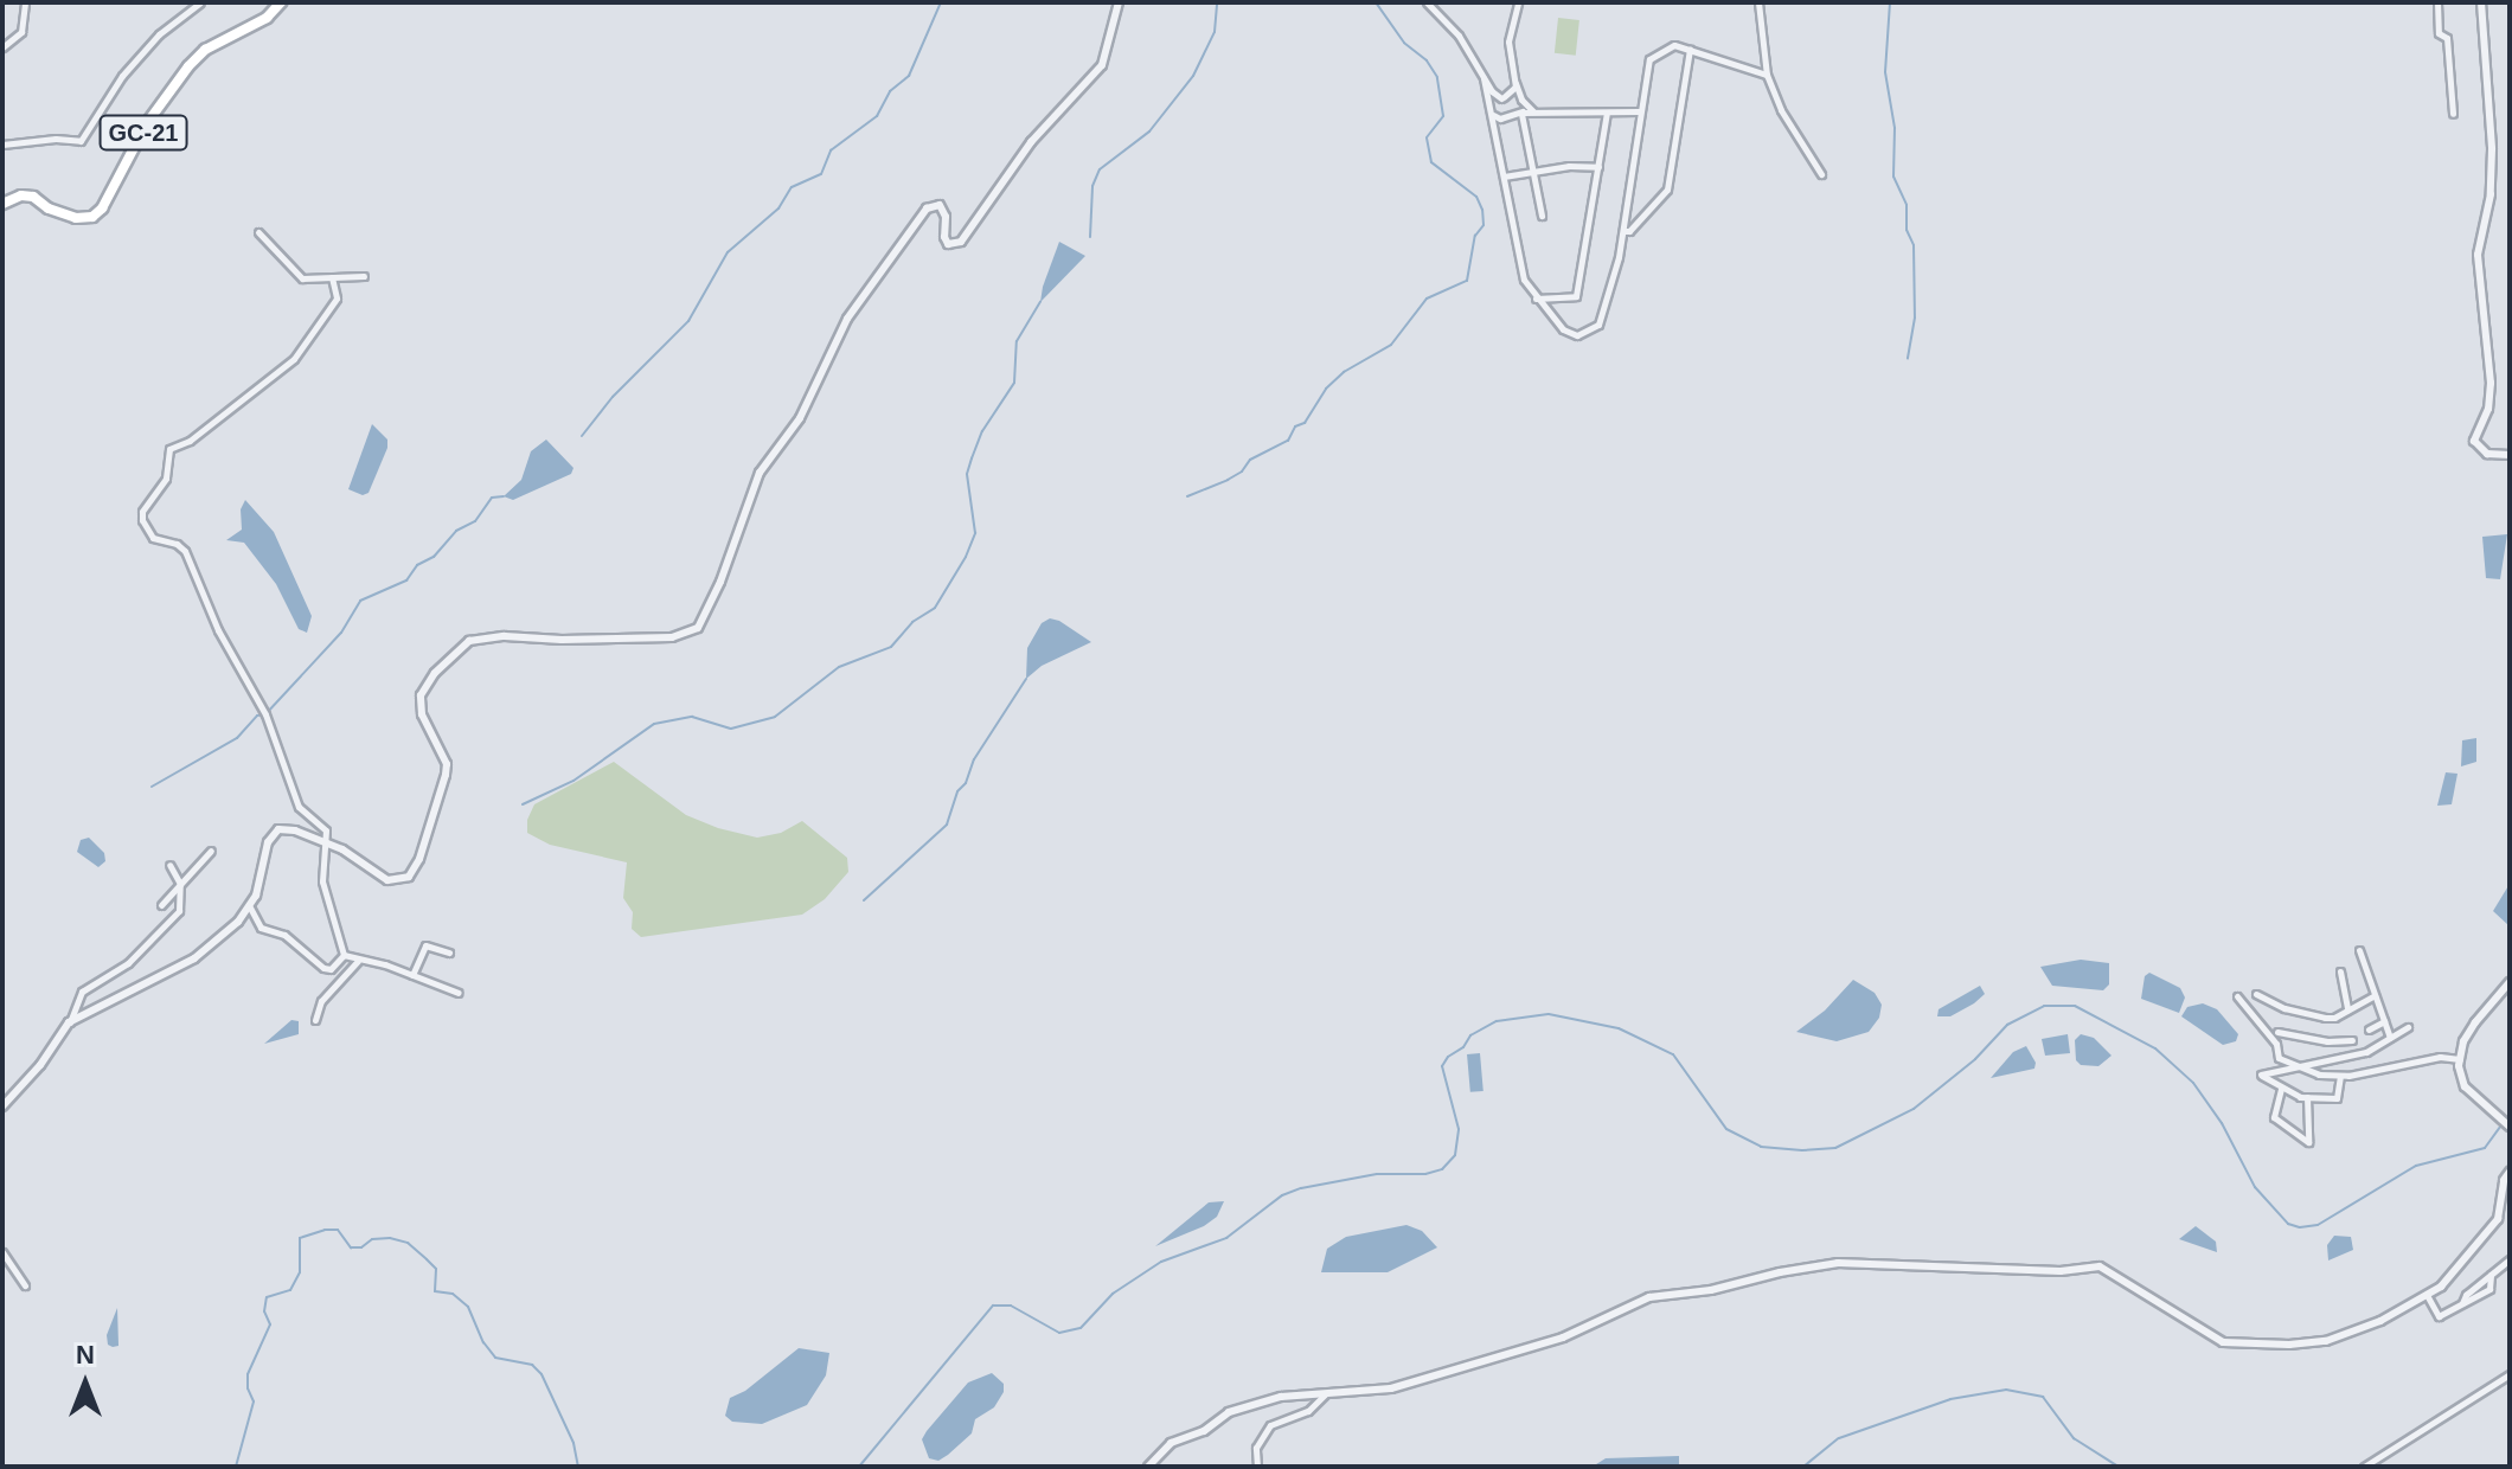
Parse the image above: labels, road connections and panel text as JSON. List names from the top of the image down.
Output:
{
  "streets": {
    "main road": ["GC-21"]
  },
  "north": "top"
}
